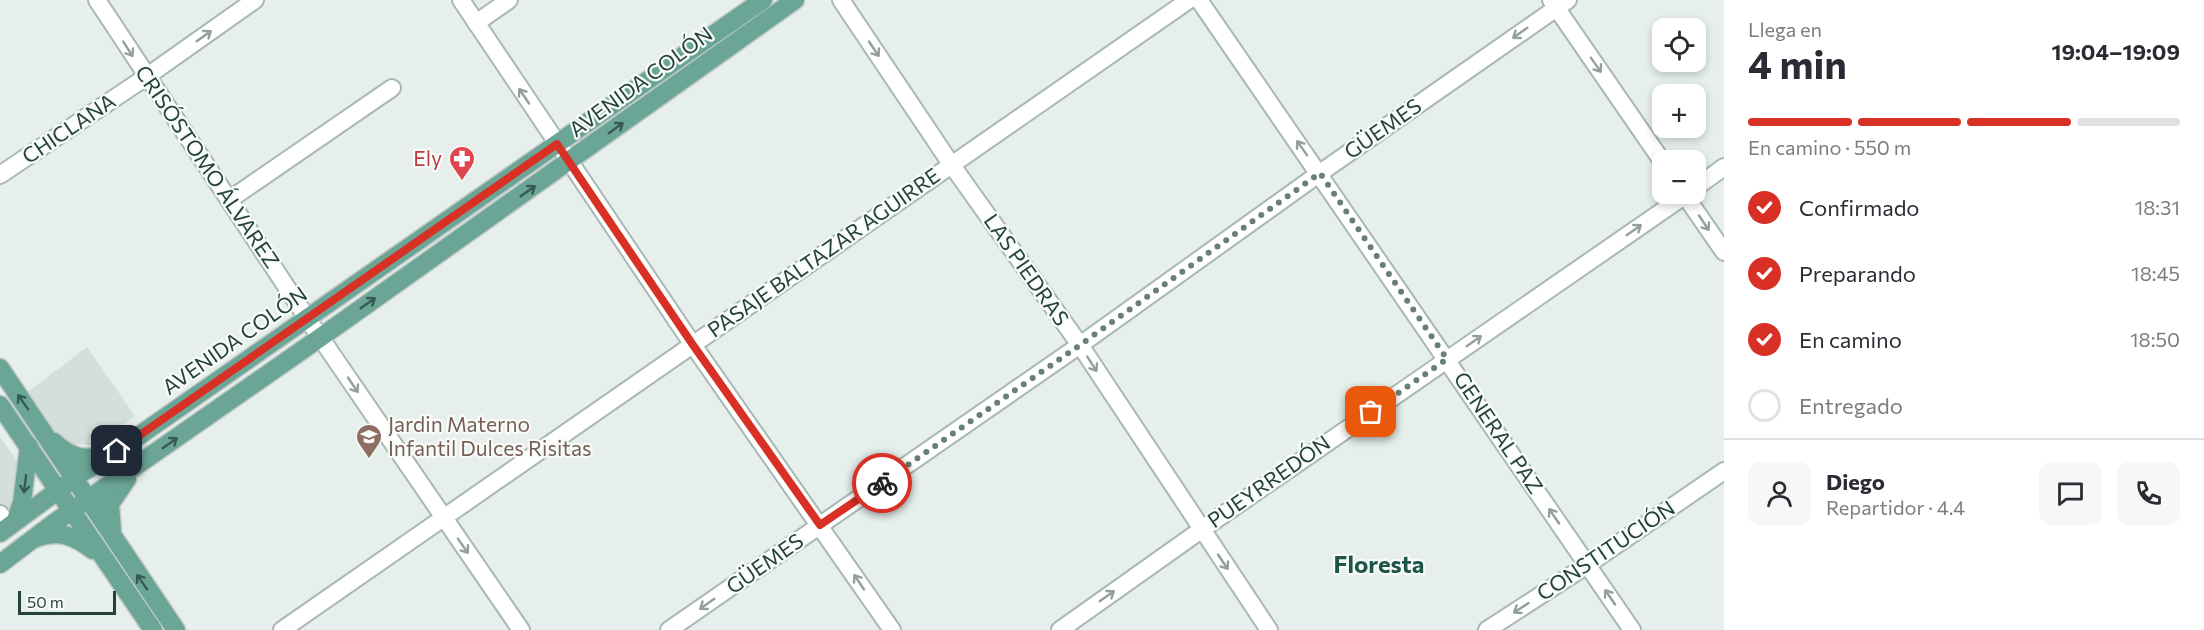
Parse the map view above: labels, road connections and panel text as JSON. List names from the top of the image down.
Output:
{
  "streets": {
    "main road": ["AVENIDA COLÓN"],
    "street": [
      "CHICLANA",
      "GÜEMES",
      "CRISÓSTOMO ÁLVAREZ",
      "PASAJE BALTAZAR AGUIRRE",
      "LAS PIEDRAS",
      "GENERAL PAZ",
      "PUEYRREDÓN",
      "CONSTITUCIÓN"
    ]
  },
  "crossings": [
    ["AVENIDA COLÓN", "CRISÓSTOMO ÁLVAREZ"],
    ["CHICLANA", "CRISÓSTOMO ÁLVAREZ"],
    ["GÜEMES", "LAS PIEDRAS"],
    ["GÜEMES", "GENERAL PAZ"],
    ["CRISÓSTOMO ÁLVAREZ", "PASAJE BALTAZAR AGUIRRE"],
    ["PASAJE BALTAZAR AGUIRRE", "LAS PIEDRAS"],
    ["LAS PIEDRAS", "PUEYRREDÓN"],
    ["GENERAL PAZ", "PUEYRREDÓN"],
    ["GENERAL PAZ", "CONSTITUCIÓN"]
  ],
  "one_way": [
    "CHICLANA",
    "GÜEMES",
    "CRISÓSTOMO ÁLVAREZ",
    "LAS PIEDRAS",
    "GENERAL PAZ",
    "PUEYRREDÓN",
    "CONSTITUCIÓN"
  ],
  "districts": ["Floresta"],
  "places": {
    "pharmacy": ["Ely"],
    "school or university": ["Jardin Materno Infantil Dulces Risitas"]
  },
  "scale_bar": "50 m",
  "page": {
    "heading": ["4 min", "Llega en", "19:04–19:09"],
    "panel": ["Diego", "Repartidor · 4.4"],
    "map_buttons": ["+", "−"],
    "bar": "En camino · 550 m",
    "list": [
      ["Confirmado", "18:31"],
      ["Preparando", "18:45"],
      ["En camino", "18:50"],
      "Entregado"
    ],
    "scale": "50 m"
  }
}
